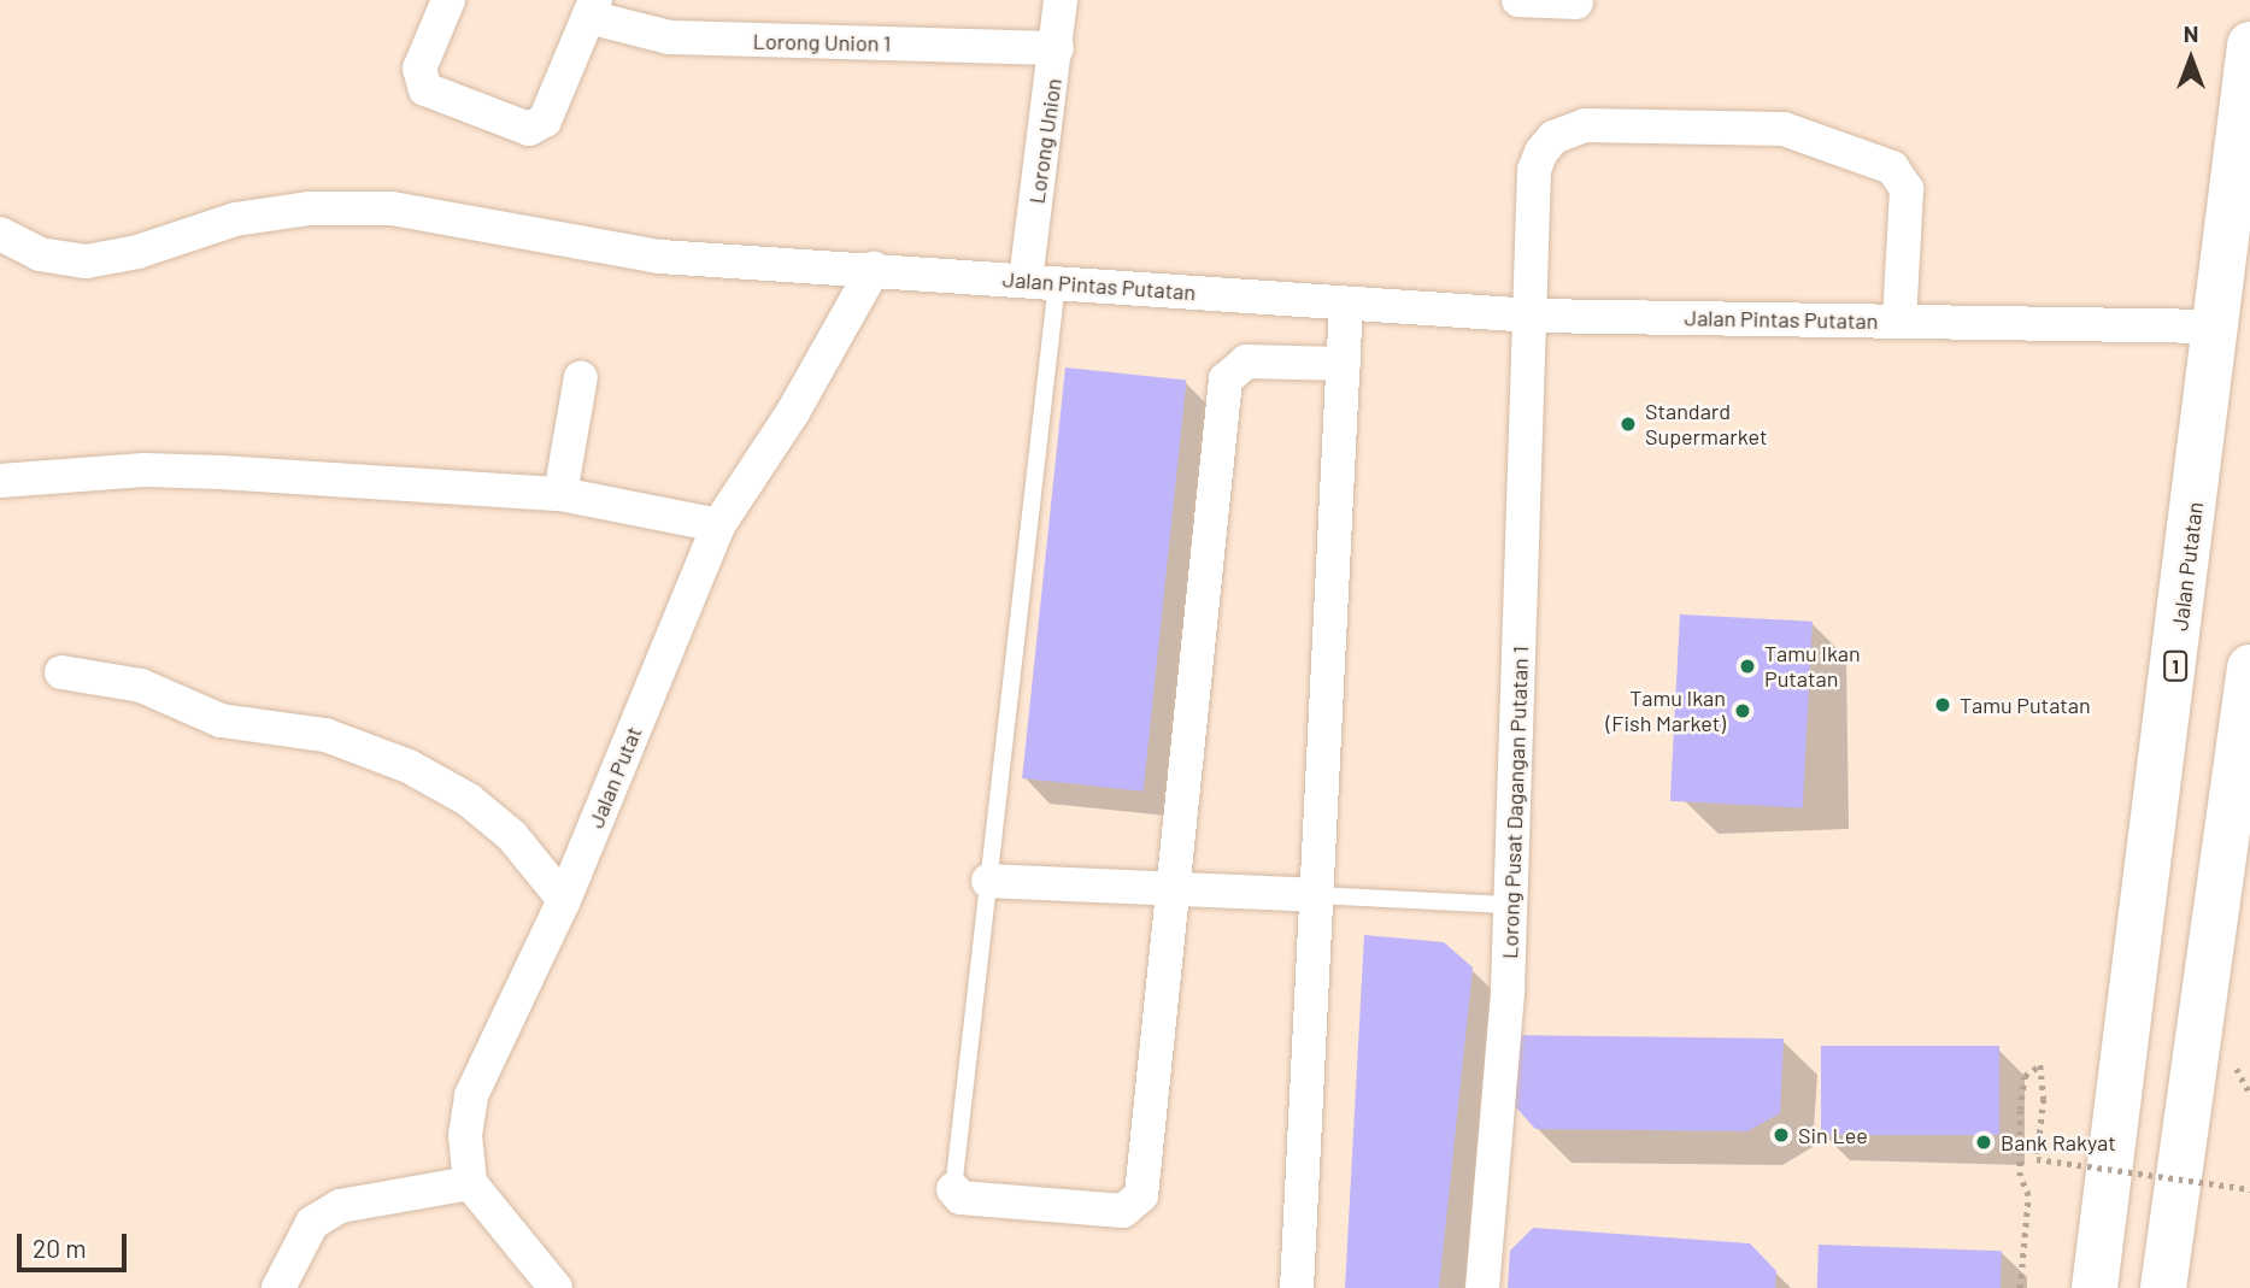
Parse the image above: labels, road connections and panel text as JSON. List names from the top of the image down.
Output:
{
  "streets": {
    "highway": ["Jalan Putatan", "1"],
    "street": [
      "Lorong Union 1",
      "Lorong Union",
      "Jalan Pintas Putatan",
      "Jalan Putat",
      "Lorong Pusat Dagangan Putatan 1"
    ]
  },
  "crossings": [
    ["Lorong Union 1", "Lorong Union"],
    ["Lorong Union", "Jalan Pintas Putatan"],
    ["Jalan Pintas Putatan", "Jalan Putatan"],
    ["Jalan Pintas Putatan", "Jalan Putat"],
    ["Jalan Pintas Putatan", "Lorong Pusat Dagangan Putatan 1"]
  ],
  "places": [
    "Standard Supermarket",
    "Tamu Ikan Putatan",
    "Tamu Putatan",
    "Tamu Ikan (Fish Market)",
    "Sin Lee",
    "Bank Rakyat"
  ],
  "scale_bar": "20 m",
  "north": "top"
}
